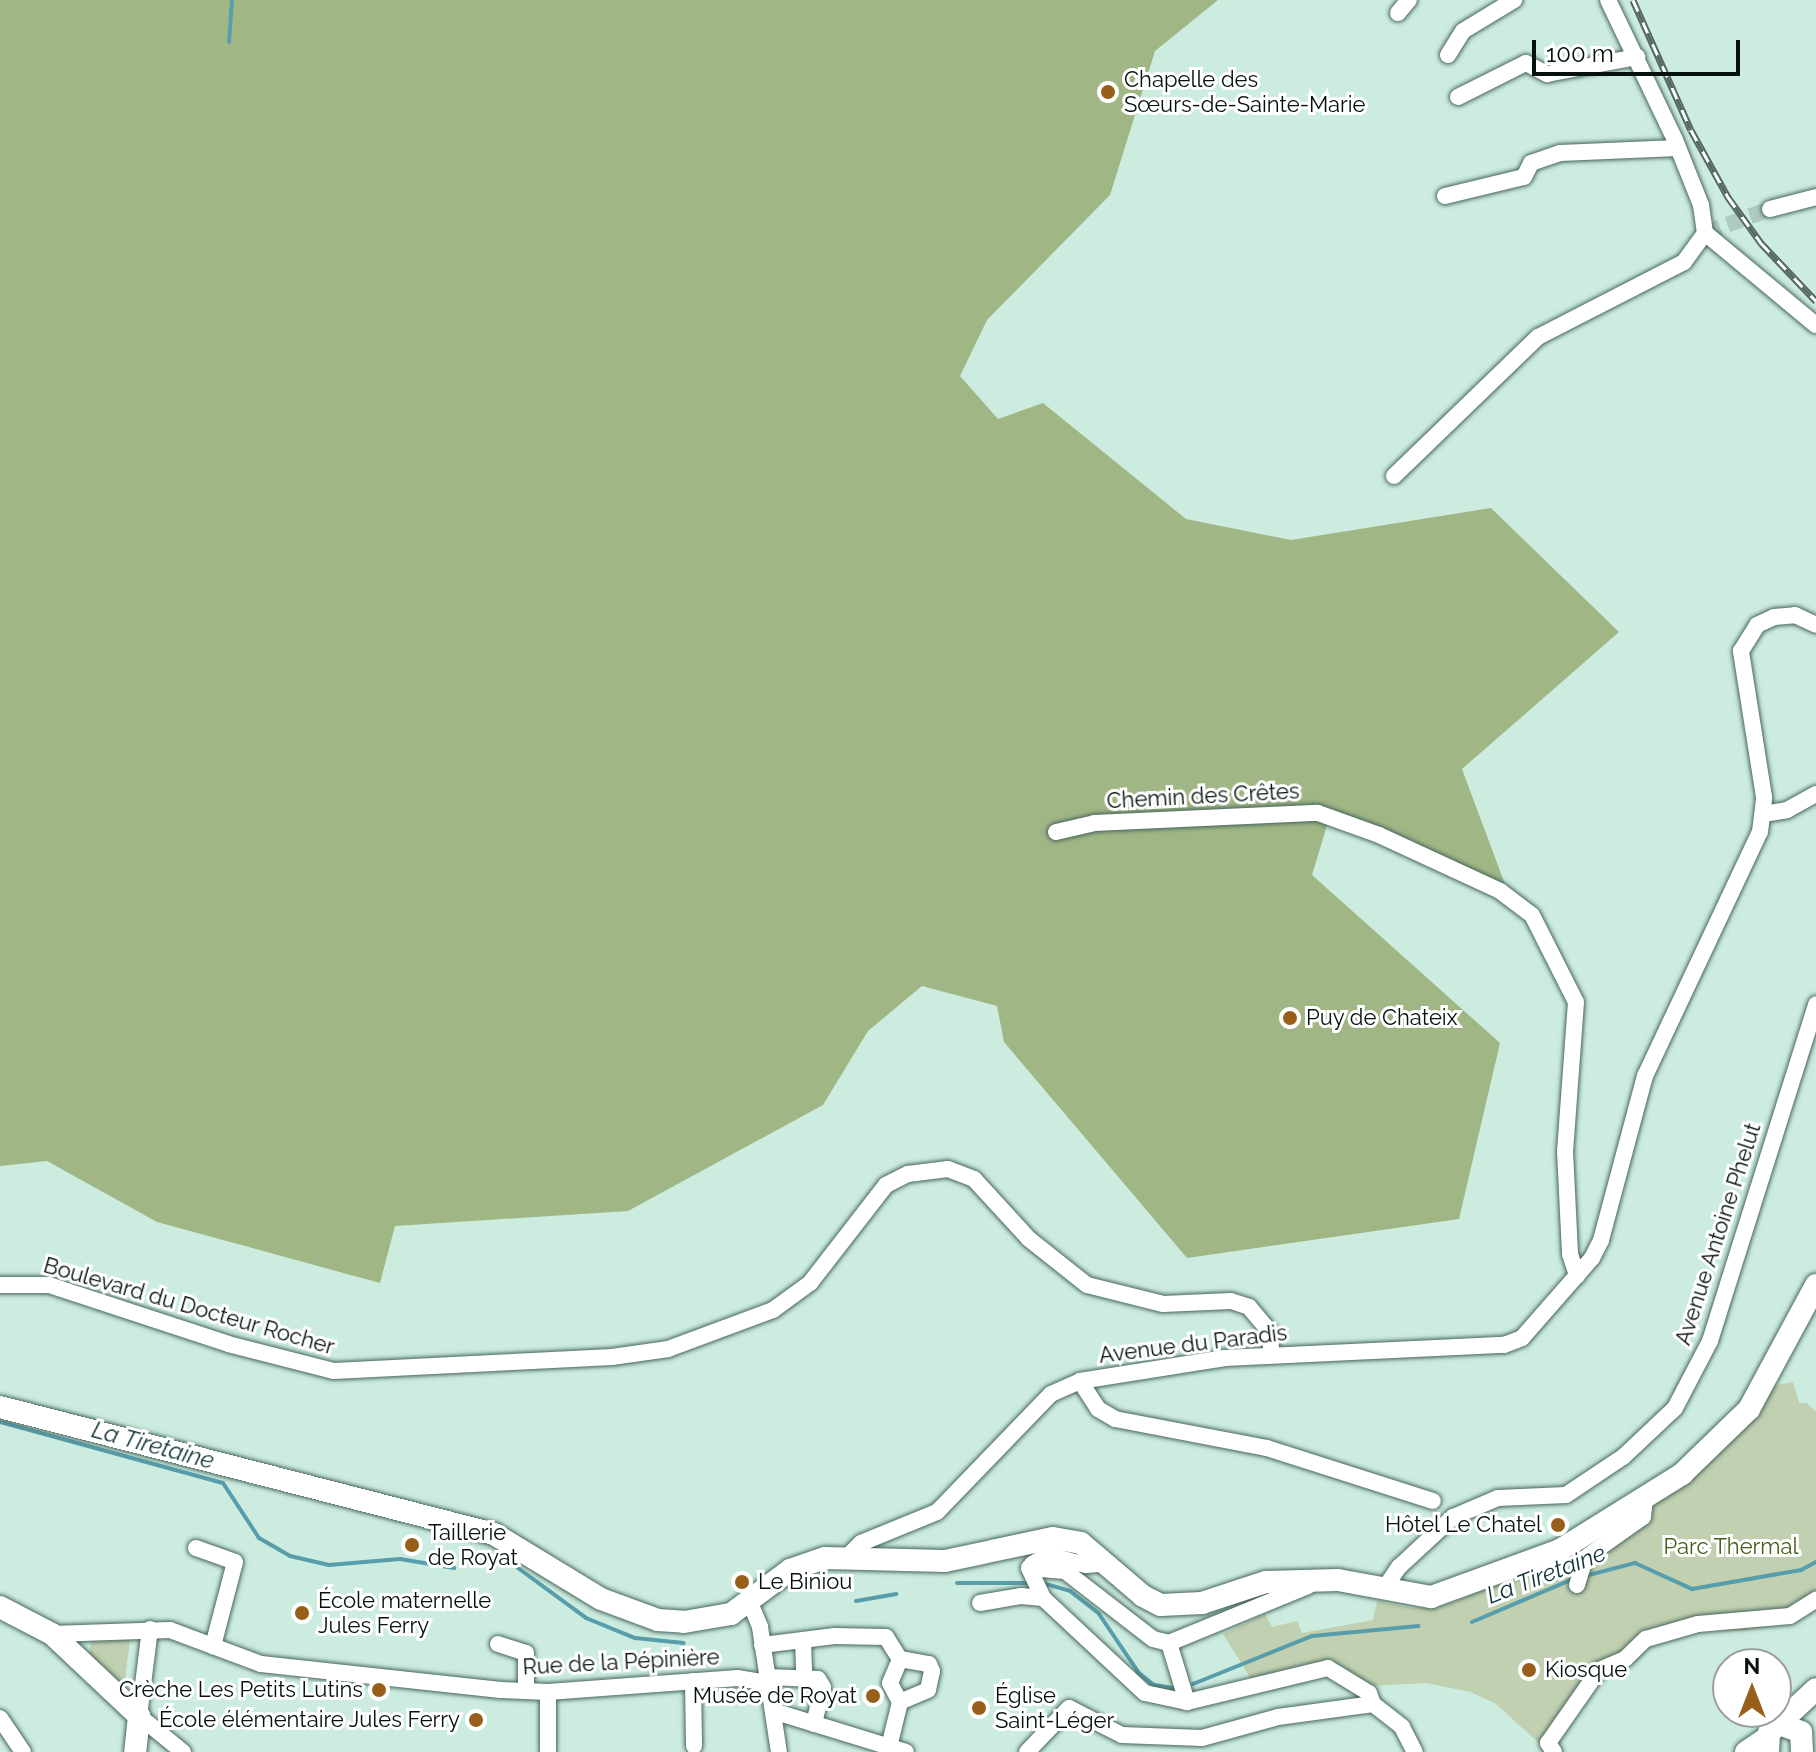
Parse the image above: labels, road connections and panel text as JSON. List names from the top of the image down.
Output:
{
  "streets": {
    "street": [
      "Chemin des Crêtes",
      "Avenue Antoine Phelut",
      "Boulevard du Docteur Rocher",
      "Avenue du Paradis",
      "Rue de la Pépinière"
    ]
  },
  "crossings": [
    ["Chemin des Crêtes", "Avenue du Paradis"],
    ["Boulevard du Docteur Rocher", "Avenue du Paradis"]
  ],
  "water": ["La Tiretaine"],
  "parks": ["Parc Thermal"],
  "places": [
    "Chapelle des Sœurs-de-Sainte-Marie",
    "Puy de Chateix",
    "Hôtel Le Chatel",
    "Taillerie de Royat",
    "Le Biniou",
    "École maternelle Jules Ferry",
    "Kiosque",
    "Crèche Les Petits Lutins",
    "Musée de Royat",
    "Église Saint-Léger",
    "École élémentaire Jules Ferry"
  ],
  "scale_bar": "100 m",
  "north": "top"
}
